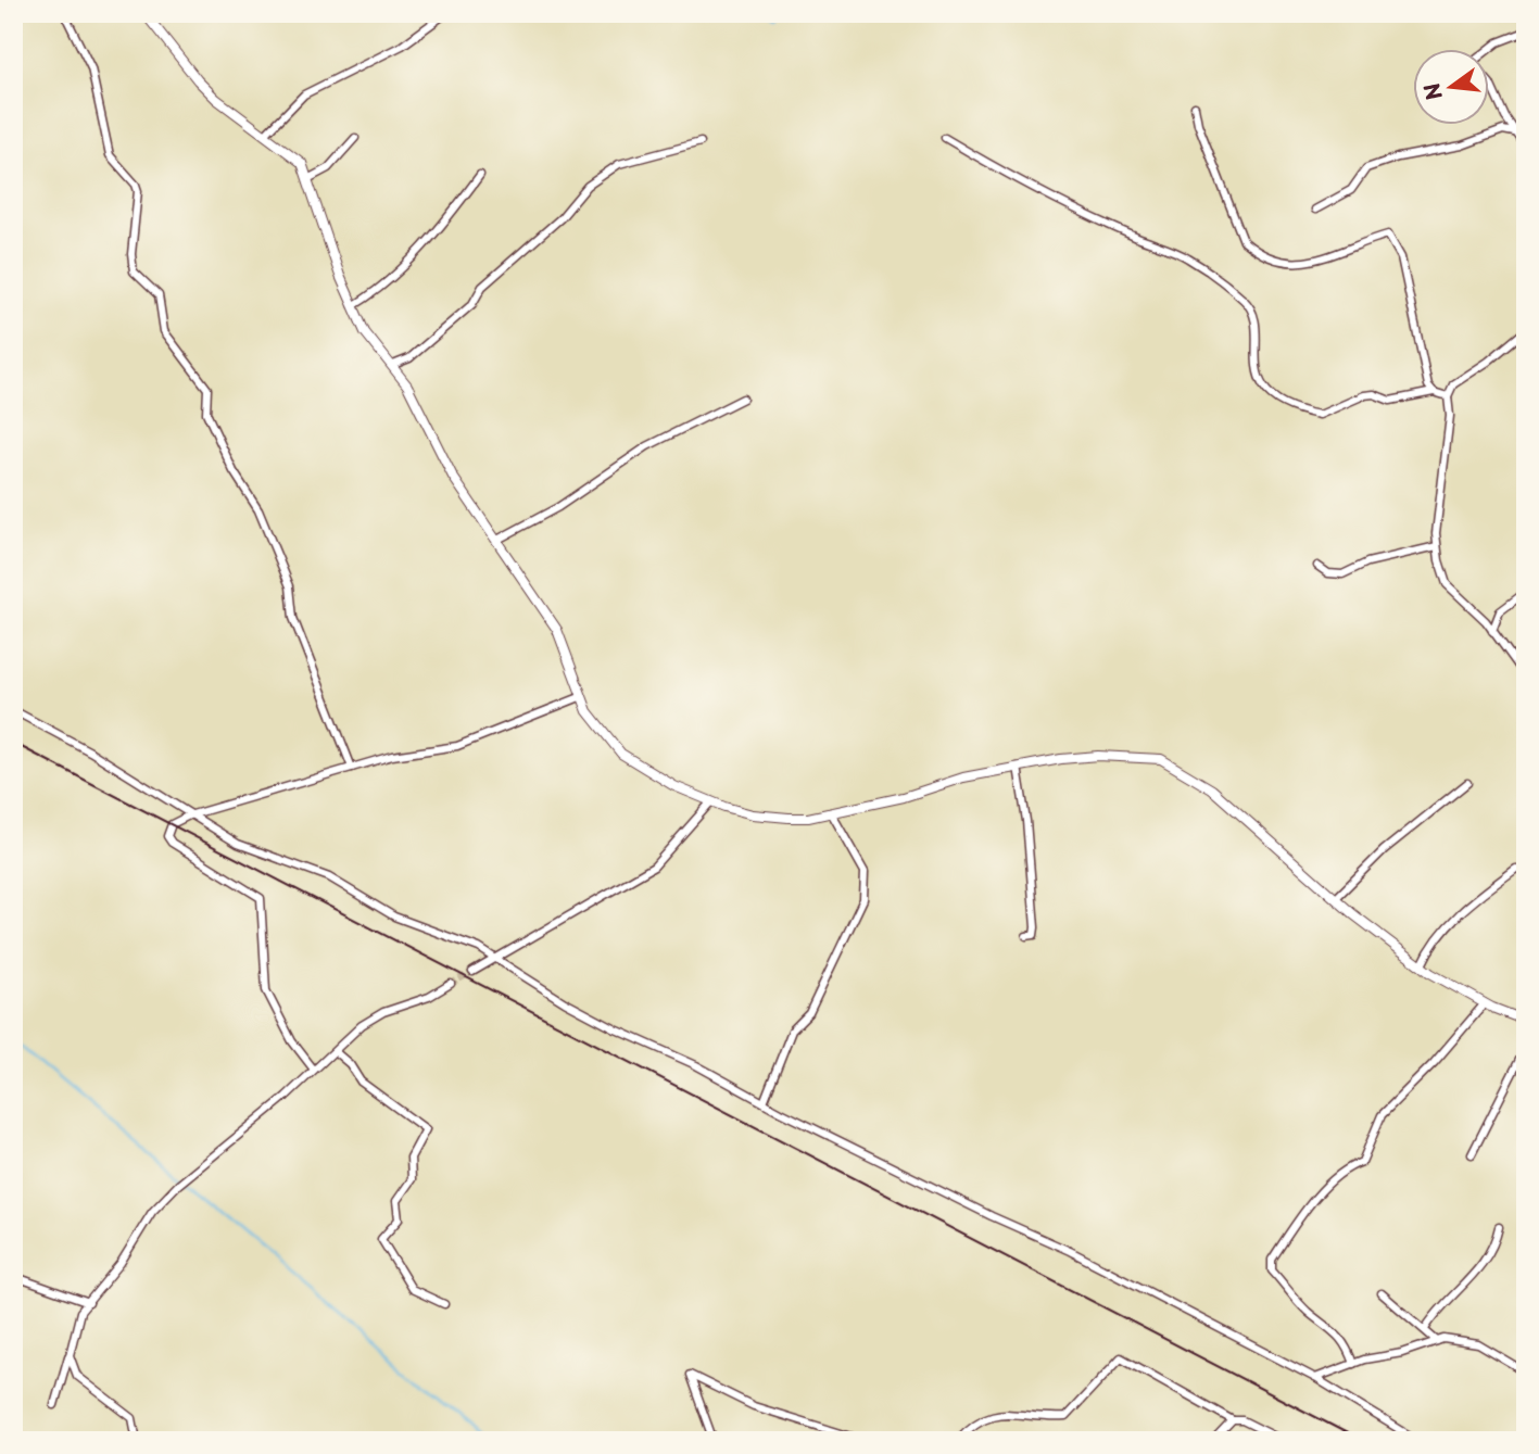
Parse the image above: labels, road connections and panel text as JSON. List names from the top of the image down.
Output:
{
  "north": "left"
}
